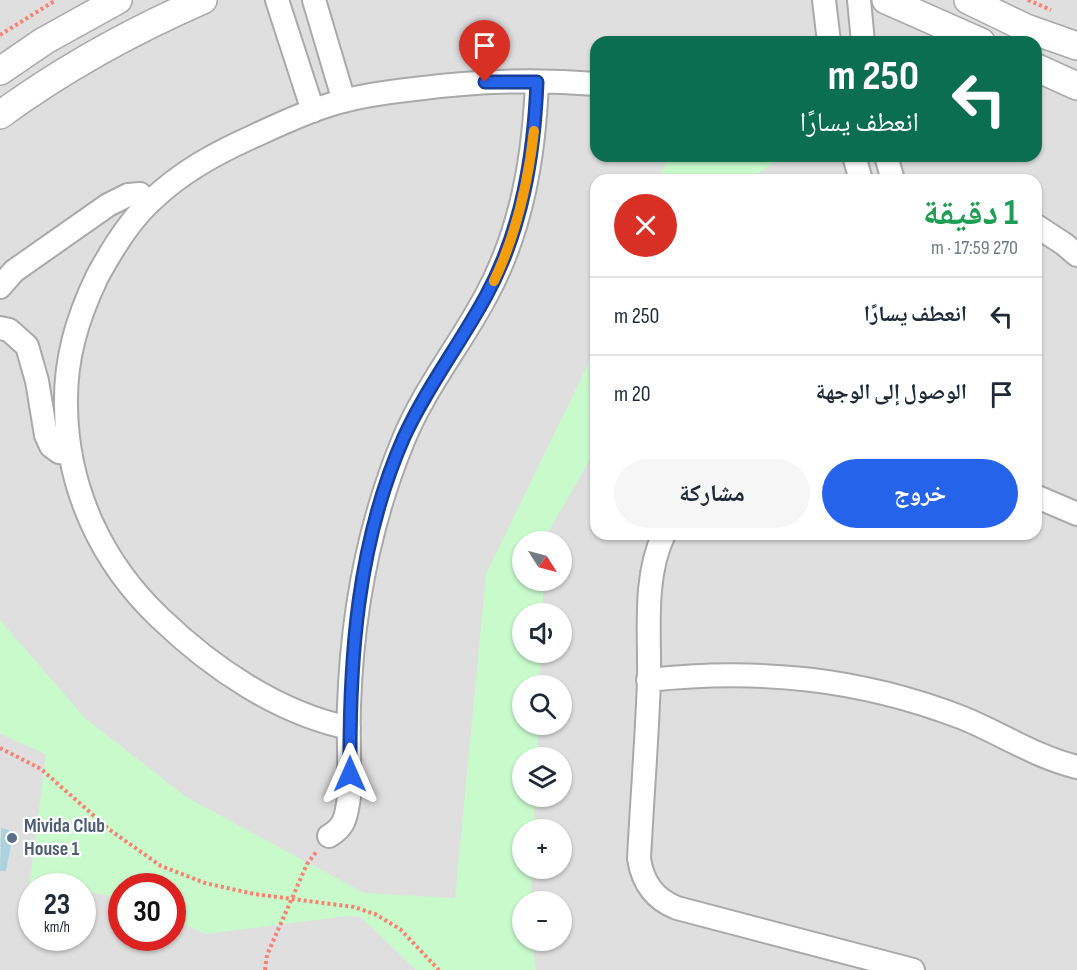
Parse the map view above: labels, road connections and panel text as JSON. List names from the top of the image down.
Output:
{
  "places": ["Mivida Club House 1"],
  "north": "bottom right",
  "page": {
    "turn": ["250 m", "انعطف يسارًا"],
    "heading": ["1 دقيقة", "270 m · 17:59"],
    "list": [
      {
        "name": "انعطف يسارًا",
        "value": "250 m"
      },
      {
        "name": "الوصول إلى الوجهة",
        "value": "20 m"
      }
    ],
    "buttons": ["خروج", "مشاركة"],
    "map_buttons": ["+", "−"],
    "speed": "23 km/h",
    "limit": "30"
  }
}
